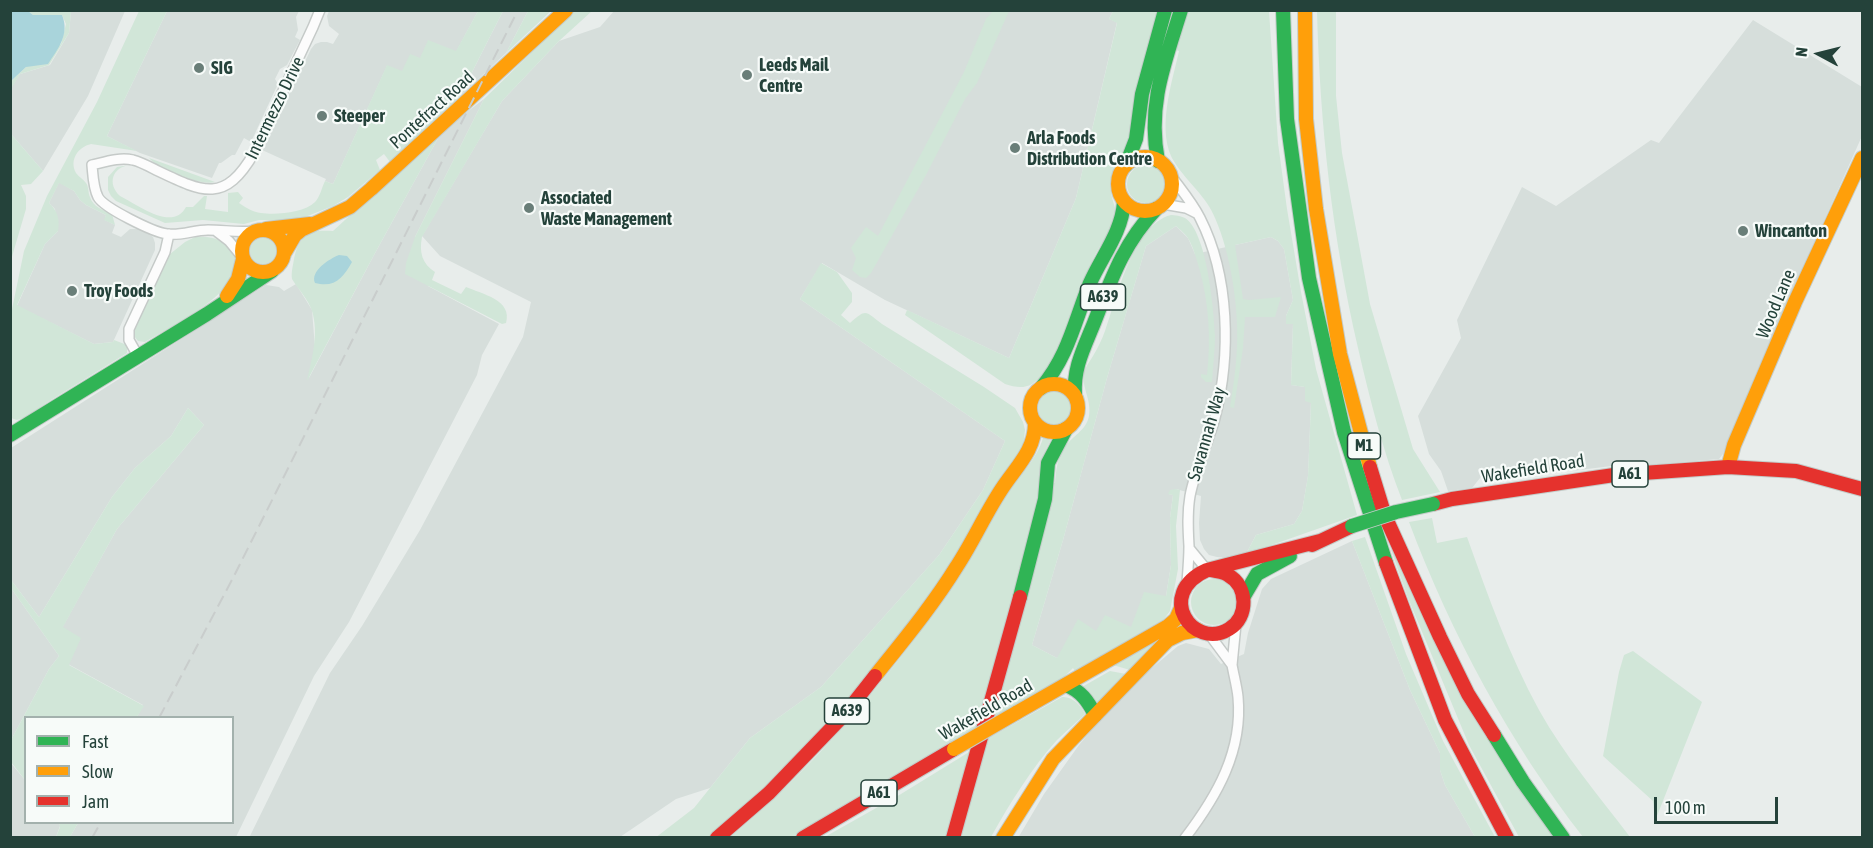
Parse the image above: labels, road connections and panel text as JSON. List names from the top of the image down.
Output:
{
  "streets": {
    "main road": [
      "Pontefract Road",
      "A639",
      "Wood Lane",
      "M1",
      "Wakefield Road",
      "A61"
    ],
    "street": ["Intermezzo Drive", "Savannah Way"]
  },
  "crossings": [
    ["Intermezzo Drive", "Pontefract Road"],
    ["A639", "Savannah Way"],
    ["Wood Lane", "Wakefield Road"],
    ["Savannah Way", "Wakefield Road"]
  ],
  "places": [
    "SIG",
    "Leeds Mail Centre",
    "Steeper",
    "Arla Foods Distribution Centre",
    "Associated Waste Management",
    "Wincanton",
    "Troy Foods"
  ],
  "legend": ["Fast", "Slow", "Jam"],
  "scale_bar": "100 m",
  "north": "left"
}
